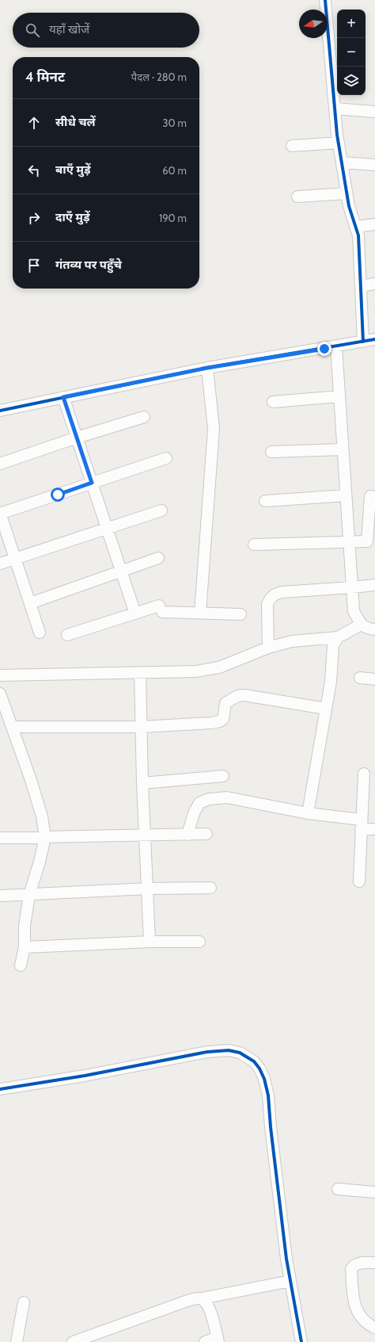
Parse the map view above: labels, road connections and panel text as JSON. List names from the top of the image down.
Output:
{
  "north": "left",
  "page": {
    "map_buttons": ["+", "−"],
    "search": "यहाँ खोजें",
    "heading": ["4 मिनट", "पैदल · 280 m"],
    "list": [
      ["सीधे चलें", "30 m"],
      ["बाएँ मुड़ें", "60 m"],
      ["दाएँ मुड़ें", "190 m"],
      "गंतव्य पर पहुँचे"
    ]
  }
}
